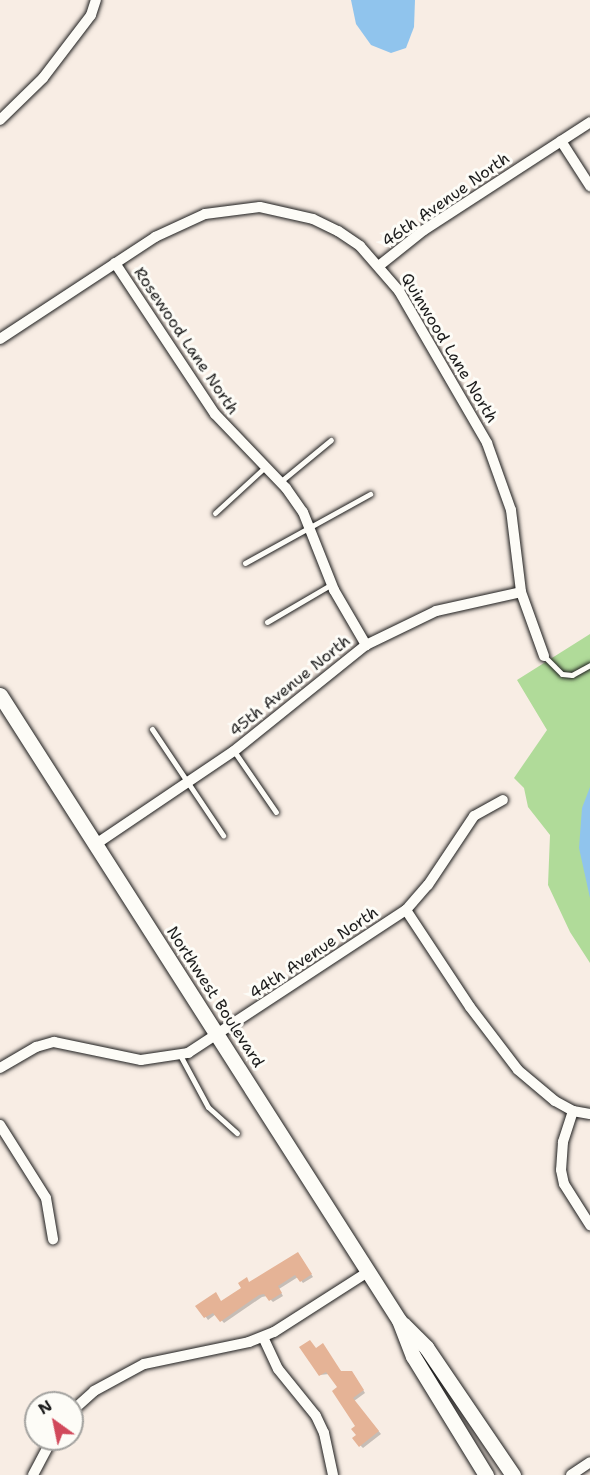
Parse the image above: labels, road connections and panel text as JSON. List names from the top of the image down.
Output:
{
  "streets": {
    "main road": ["Northwest Boulevard"],
    "street": [
      "46th Avenue North",
      "Rosewood Lane North",
      "Quinwood Lane North",
      "45th Avenue North",
      "44th Avenue North"
    ]
  },
  "crossings": [
    ["46th Avenue North", "Rosewood Lane North"],
    ["46th Avenue North", "Quinwood Lane North"],
    ["Rosewood Lane North", "45th Avenue North"],
    ["Quinwood Lane North", "45th Avenue North"],
    ["45th Avenue North", "Northwest Boulevard"],
    ["44th Avenue North", "Northwest Boulevard"]
  ],
  "north": "top left"
}
